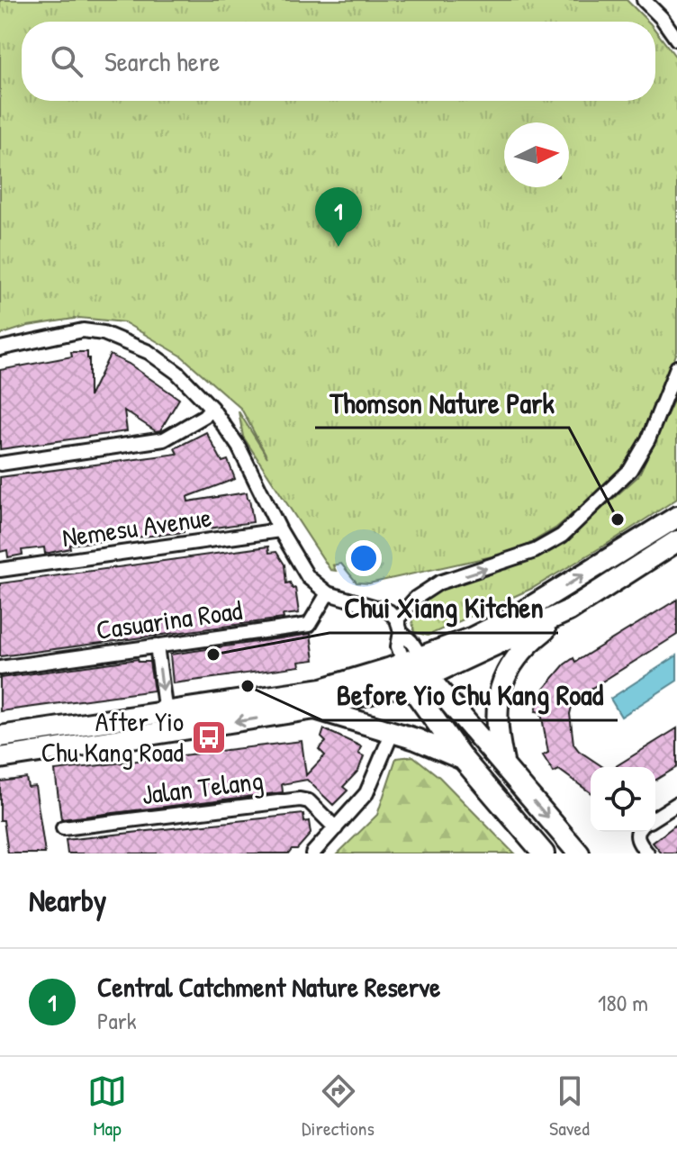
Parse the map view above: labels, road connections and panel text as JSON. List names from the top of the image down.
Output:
{
  "streets": {
    "street": ["Nemesu Avenue", "Casuarina Road", "Jalan Telang"]
  },
  "places": {
    "other": ["Thomson Nature Park", "Chui Xiang Kitchen", "Before Yio Chu Kang Road"],
    "bus stop": ["After Yio Chu Kang Road"]
  },
  "north": "right",
  "page": {
    "search": "Search here",
    "pins": "1",
    "heading": "Nearby",
    "list": [
      {
        "mark": "1",
        "name": "Central Catchment Nature Reserve",
        "note": "Park",
        "value": "180 m"
      }
    ],
    "nav": ["Map", "Directions", "Saved"]
  }
}
